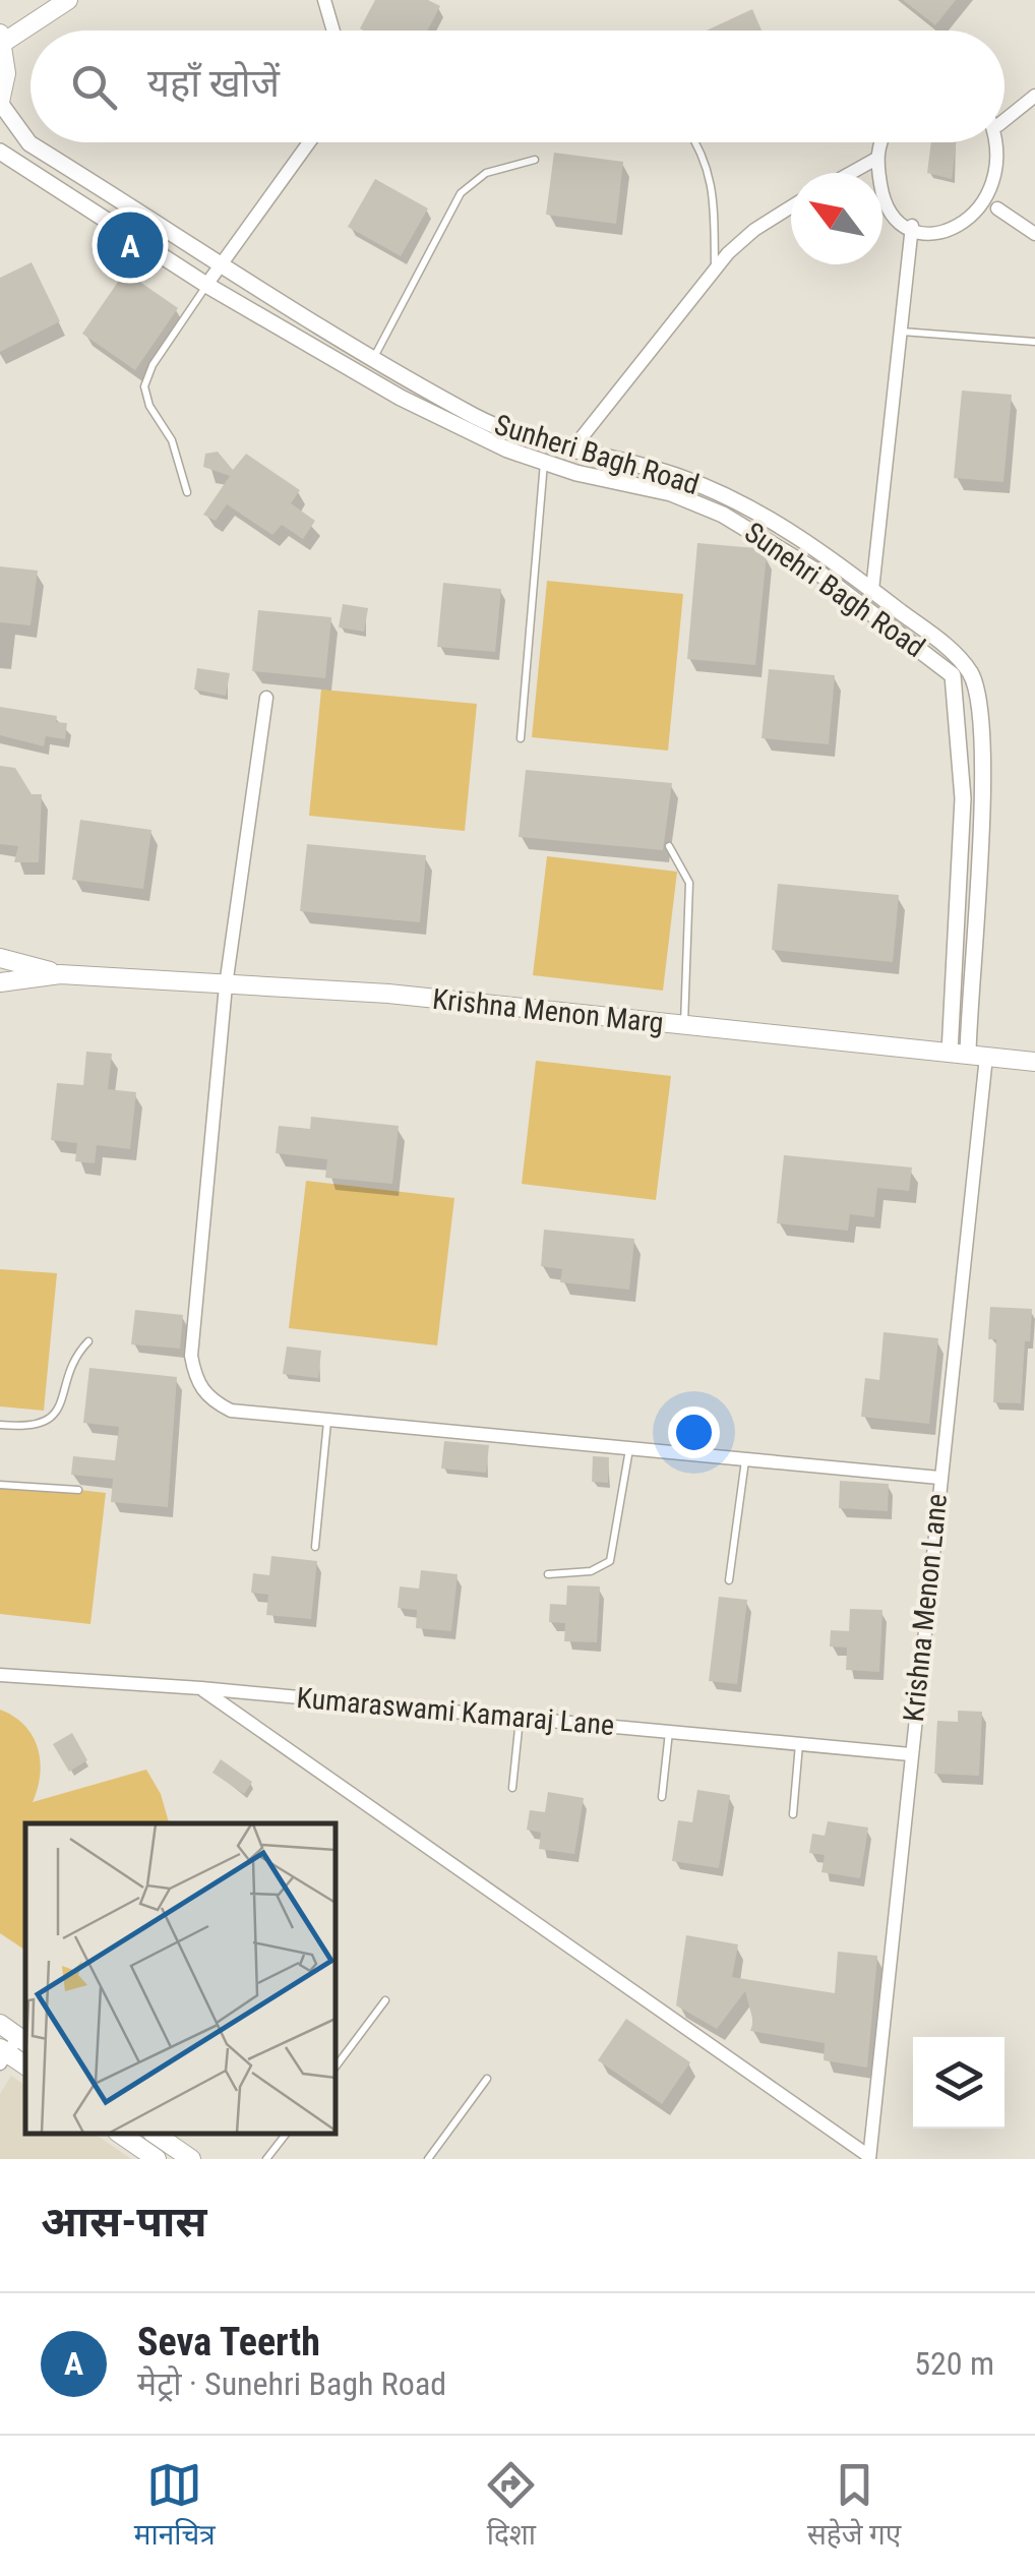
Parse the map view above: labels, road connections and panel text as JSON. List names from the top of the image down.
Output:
{
  "streets": {
    "main road": ["Krishna Menon Marg"],
    "street": [
      "Sunheri Bagh Road",
      "Sunehri Bagh Road",
      "Krishna Menon Lane",
      "Kumaraswami Kamaraj Lane"
    ]
  },
  "crossings": [
    ["Sunheri Bagh Road", "Sunehri Bagh Road"],
    ["Sunheri Bagh Road", "Krishna Menon Marg"],
    ["Sunheri Bagh Road", "Krishna Menon Lane"],
    ["Sunehri Bagh Road", "Krishna Menon Marg"],
    ["Sunehri Bagh Road", "Krishna Menon Lane"],
    ["Krishna Menon Marg", "Krishna Menon Lane"],
    ["Krishna Menon Lane", "Kumaraswami Kamaraj Lane"]
  ],
  "north": "top left",
  "page": {
    "search": "यहाँ खोजें",
    "pins": "A",
    "heading": "आस-पास",
    "list": [
      {
        "mark": "A",
        "name": "Seva Teerth",
        "note": "मेट्रो · Sunehri Bagh Road",
        "value": "520 m"
      }
    ],
    "nav": ["मानचित्र", "दिशा", "सहेजे गए"]
  }
}
